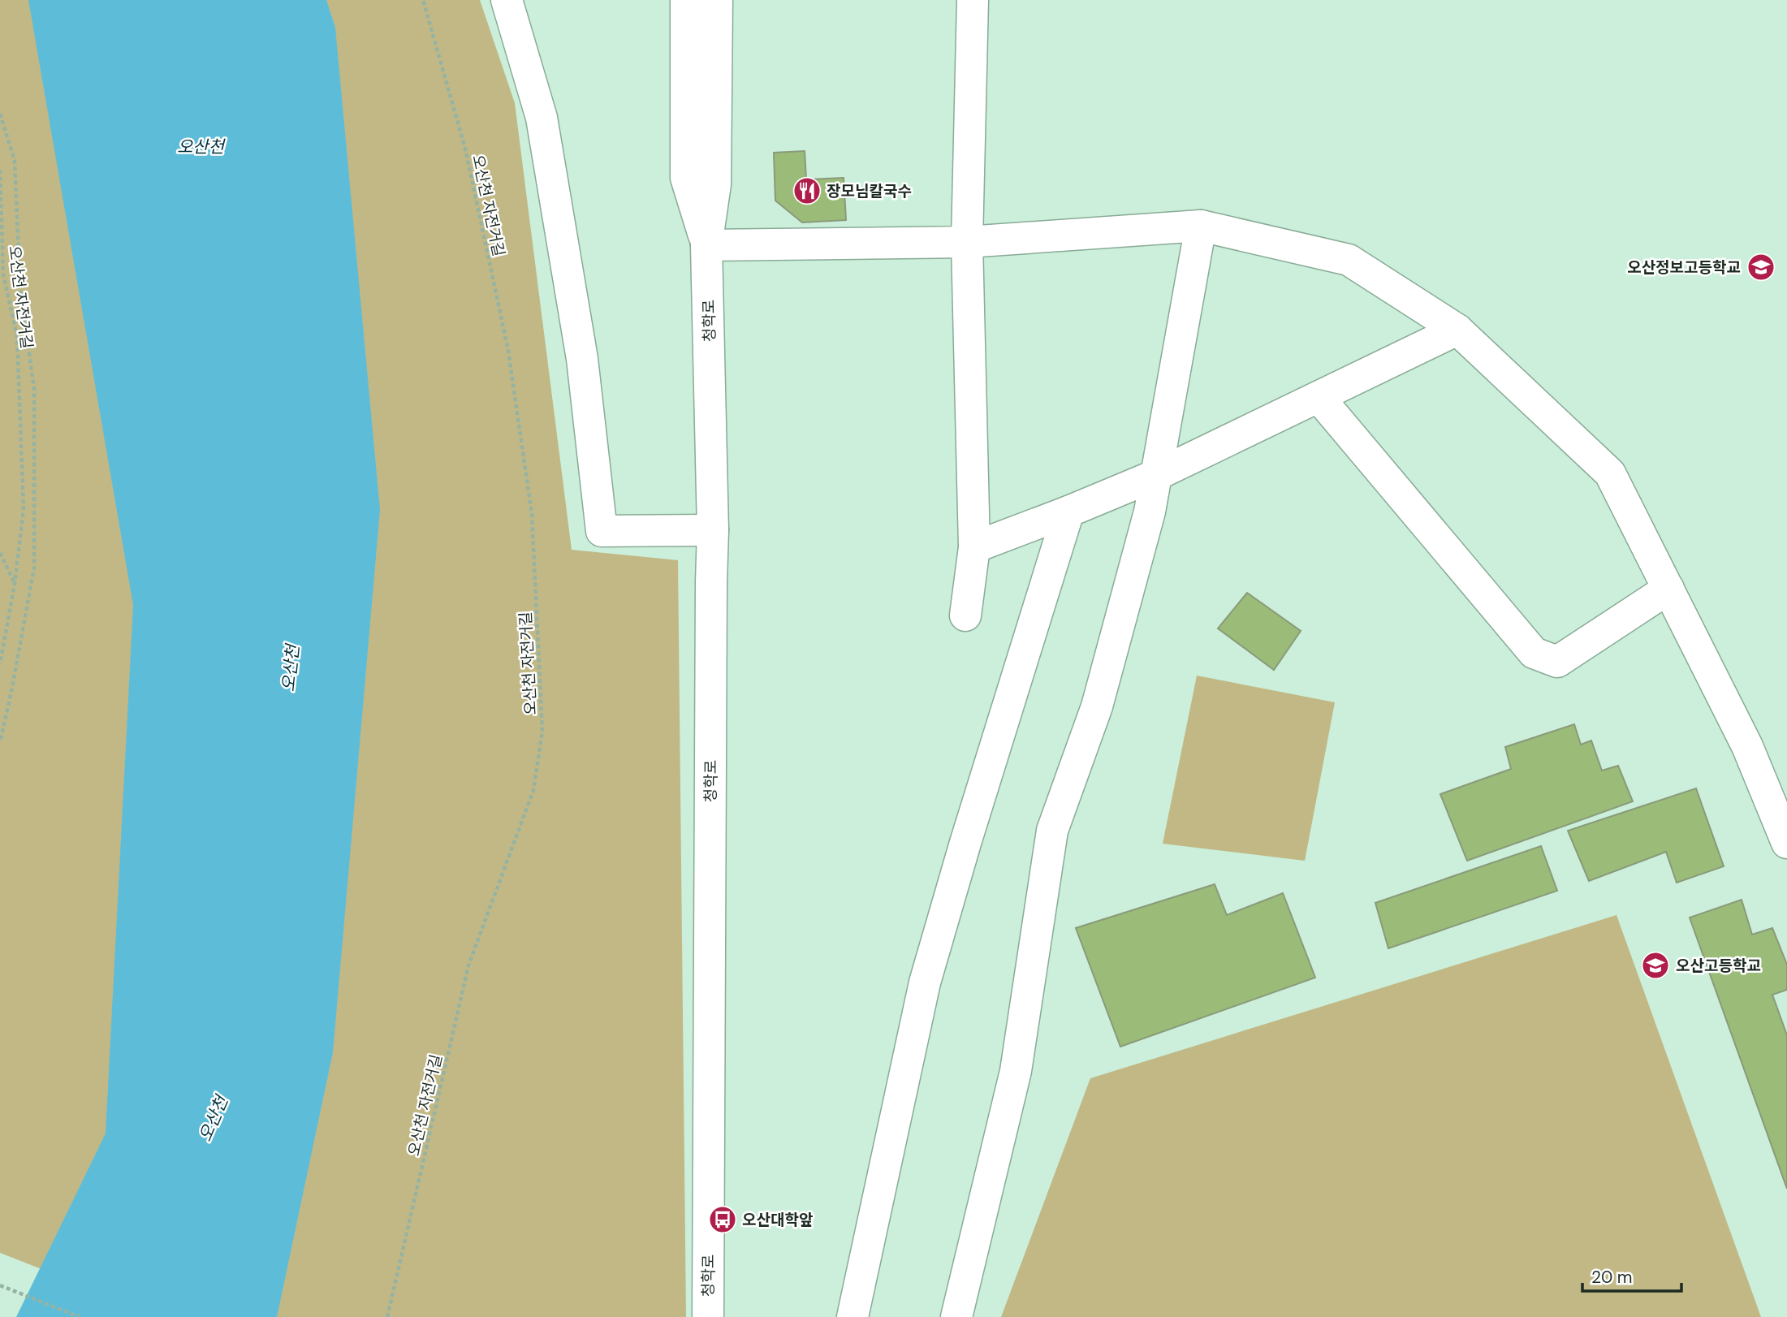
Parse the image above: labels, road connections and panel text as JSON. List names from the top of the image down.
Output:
{
  "streets": {
    "street": ["청학로"],
    "path": ["오산천 자전거길"]
  },
  "water": ["오산천"],
  "places": {
    "restaurant": ["장모님칼국수"],
    "school or university": ["오산정보고등학교", "오산고등학교"],
    "bus stop": ["오산대학앞"]
  },
  "scale_bar": "20 m"
}
